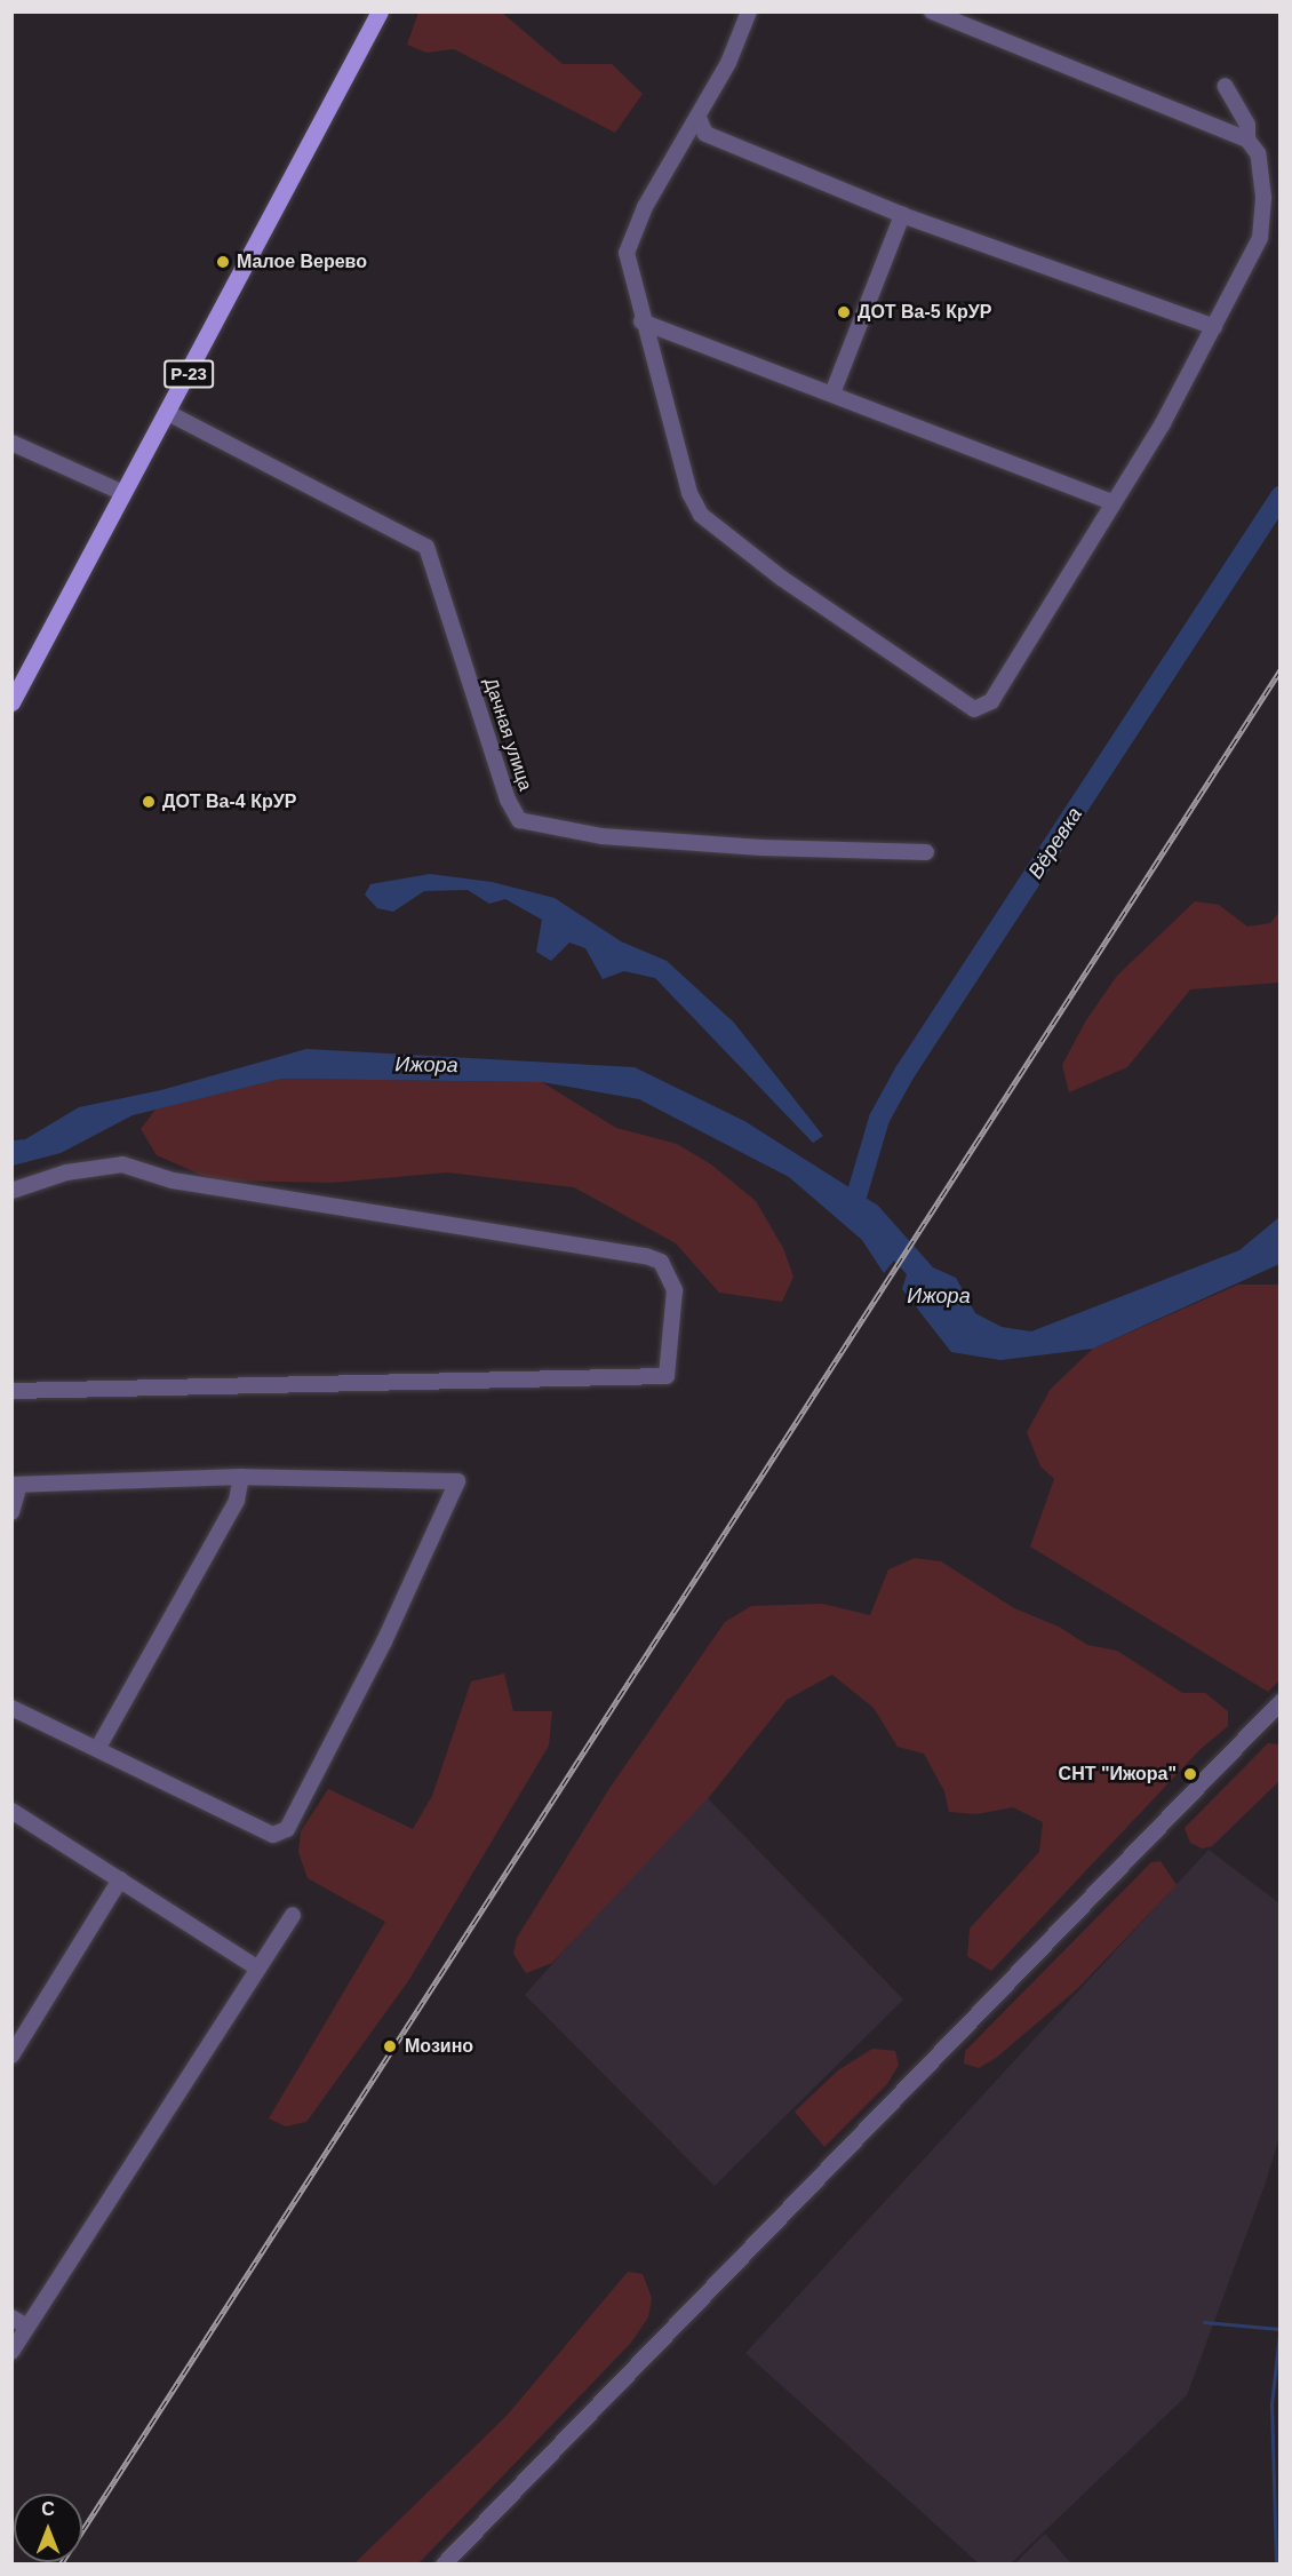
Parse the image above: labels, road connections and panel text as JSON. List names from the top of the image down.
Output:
{
  "streets": {
    "main road": ["Р-23"],
    "street": ["Дачная улица"]
  },
  "crossings": [
    ["Р-23", "Дачная улица"]
  ],
  "water": ["Вёревка", "Ижора"],
  "places": [
    "Малое Верево",
    "ДОТ Ва-5 КрУР",
    "ДОТ Ва-4 КрУР",
    "СНТ \"Ижора\"",
    "Мозино"
  ],
  "north": "top"
}
